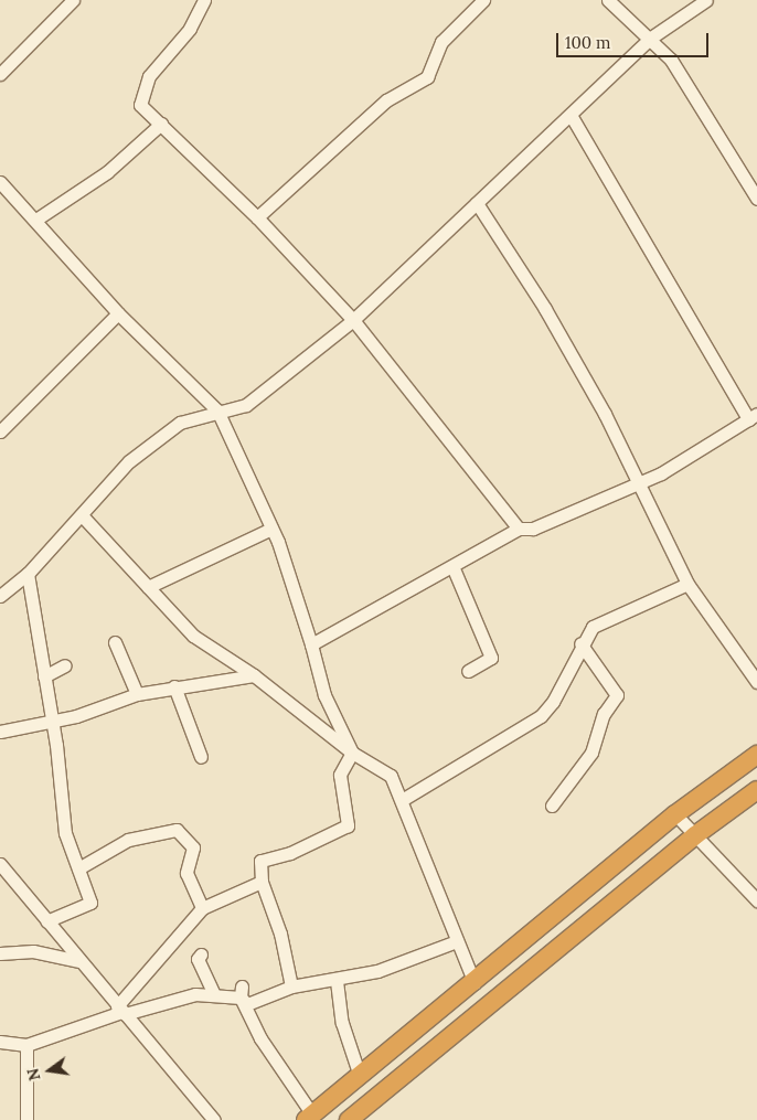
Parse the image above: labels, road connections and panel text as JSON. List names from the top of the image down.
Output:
{
  "scale_bar": "100 m",
  "north": "left"
}
